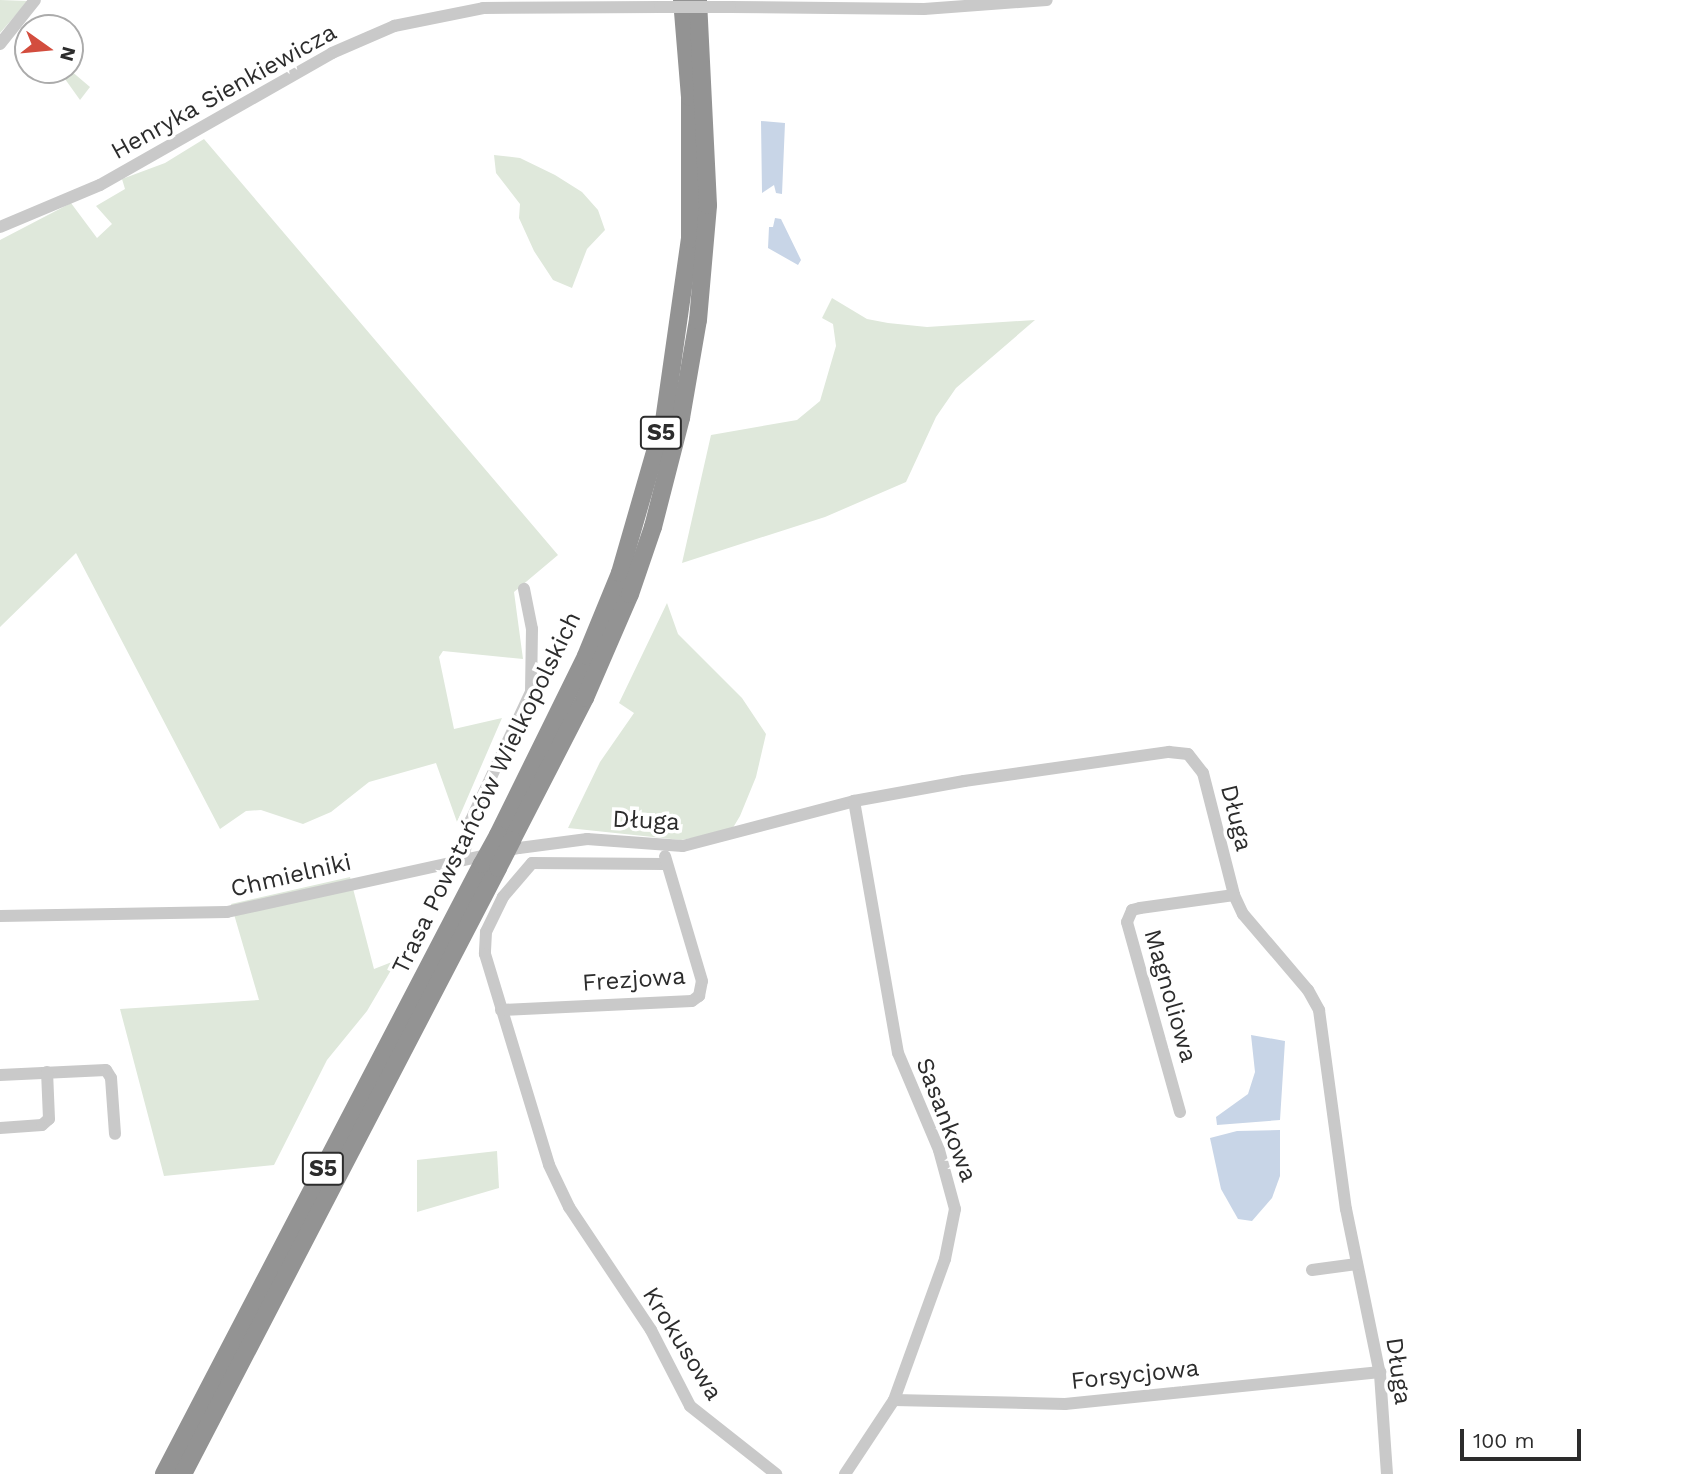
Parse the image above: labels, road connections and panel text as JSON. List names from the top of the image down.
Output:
{
  "streets": {
    "highway": ["S5", "Trasa Powstańców Wielkopolskich"],
    "street": [
      "Henryka Sienkiewicza",
      "Długa",
      "Chmielniki",
      "Frezjowa",
      "Magnoliowa",
      "Sasankowa",
      "Krokusowa",
      "Forsycjowa"
    ]
  },
  "crossings": [
    ["Długa", "Chmielniki"],
    ["Długa", "Frezjowa"],
    ["Długa", "Magnoliowa"],
    ["Długa", "Sasankowa"],
    ["Długa", "Forsycjowa"],
    ["Frezjowa", "Krokusowa"],
    ["Sasankowa", "Forsycjowa"]
  ],
  "scale_bar": "100 m",
  "north": "right"
}
